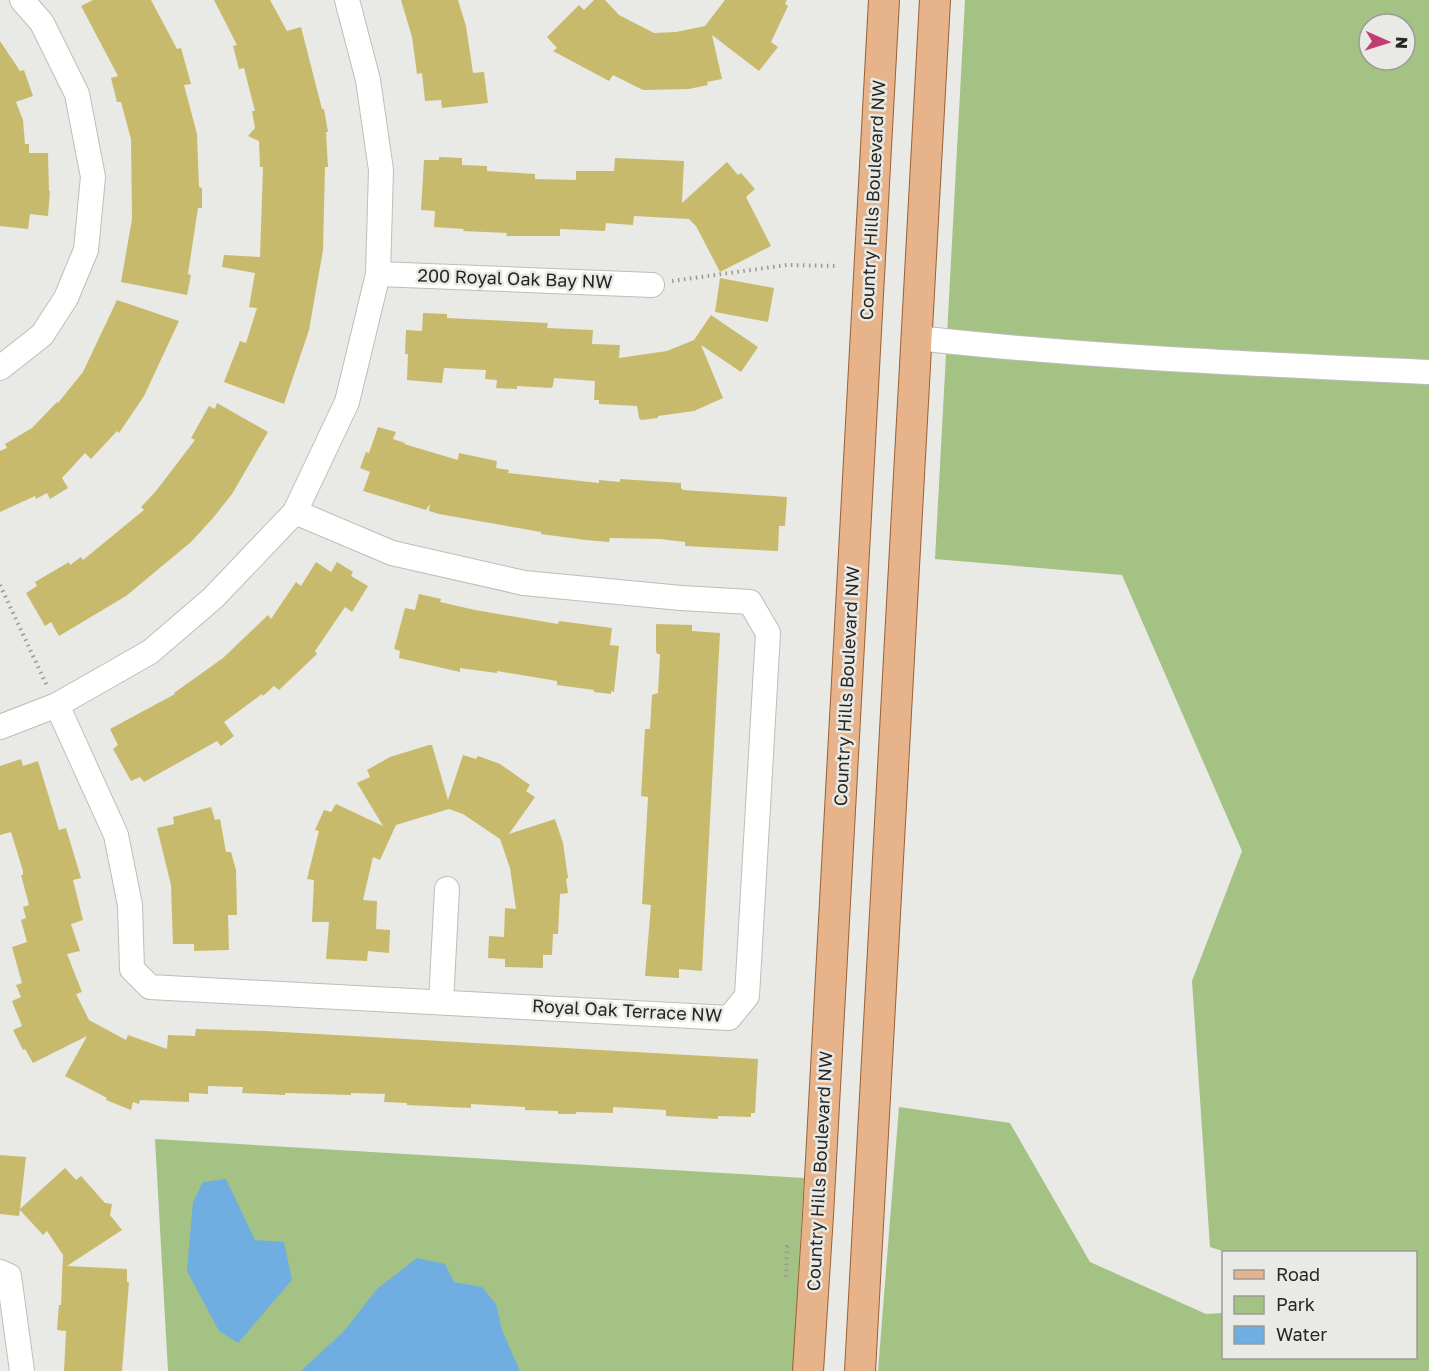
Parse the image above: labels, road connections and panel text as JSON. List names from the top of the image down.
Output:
{
  "streets": {
    "main road": ["Country Hills Boulevard NW"],
    "street": ["200 Royal Oak Bay NW", "Royal Oak Terrace NW"]
  },
  "legend": ["Road", "Park", "Water"],
  "north": "right"
}
